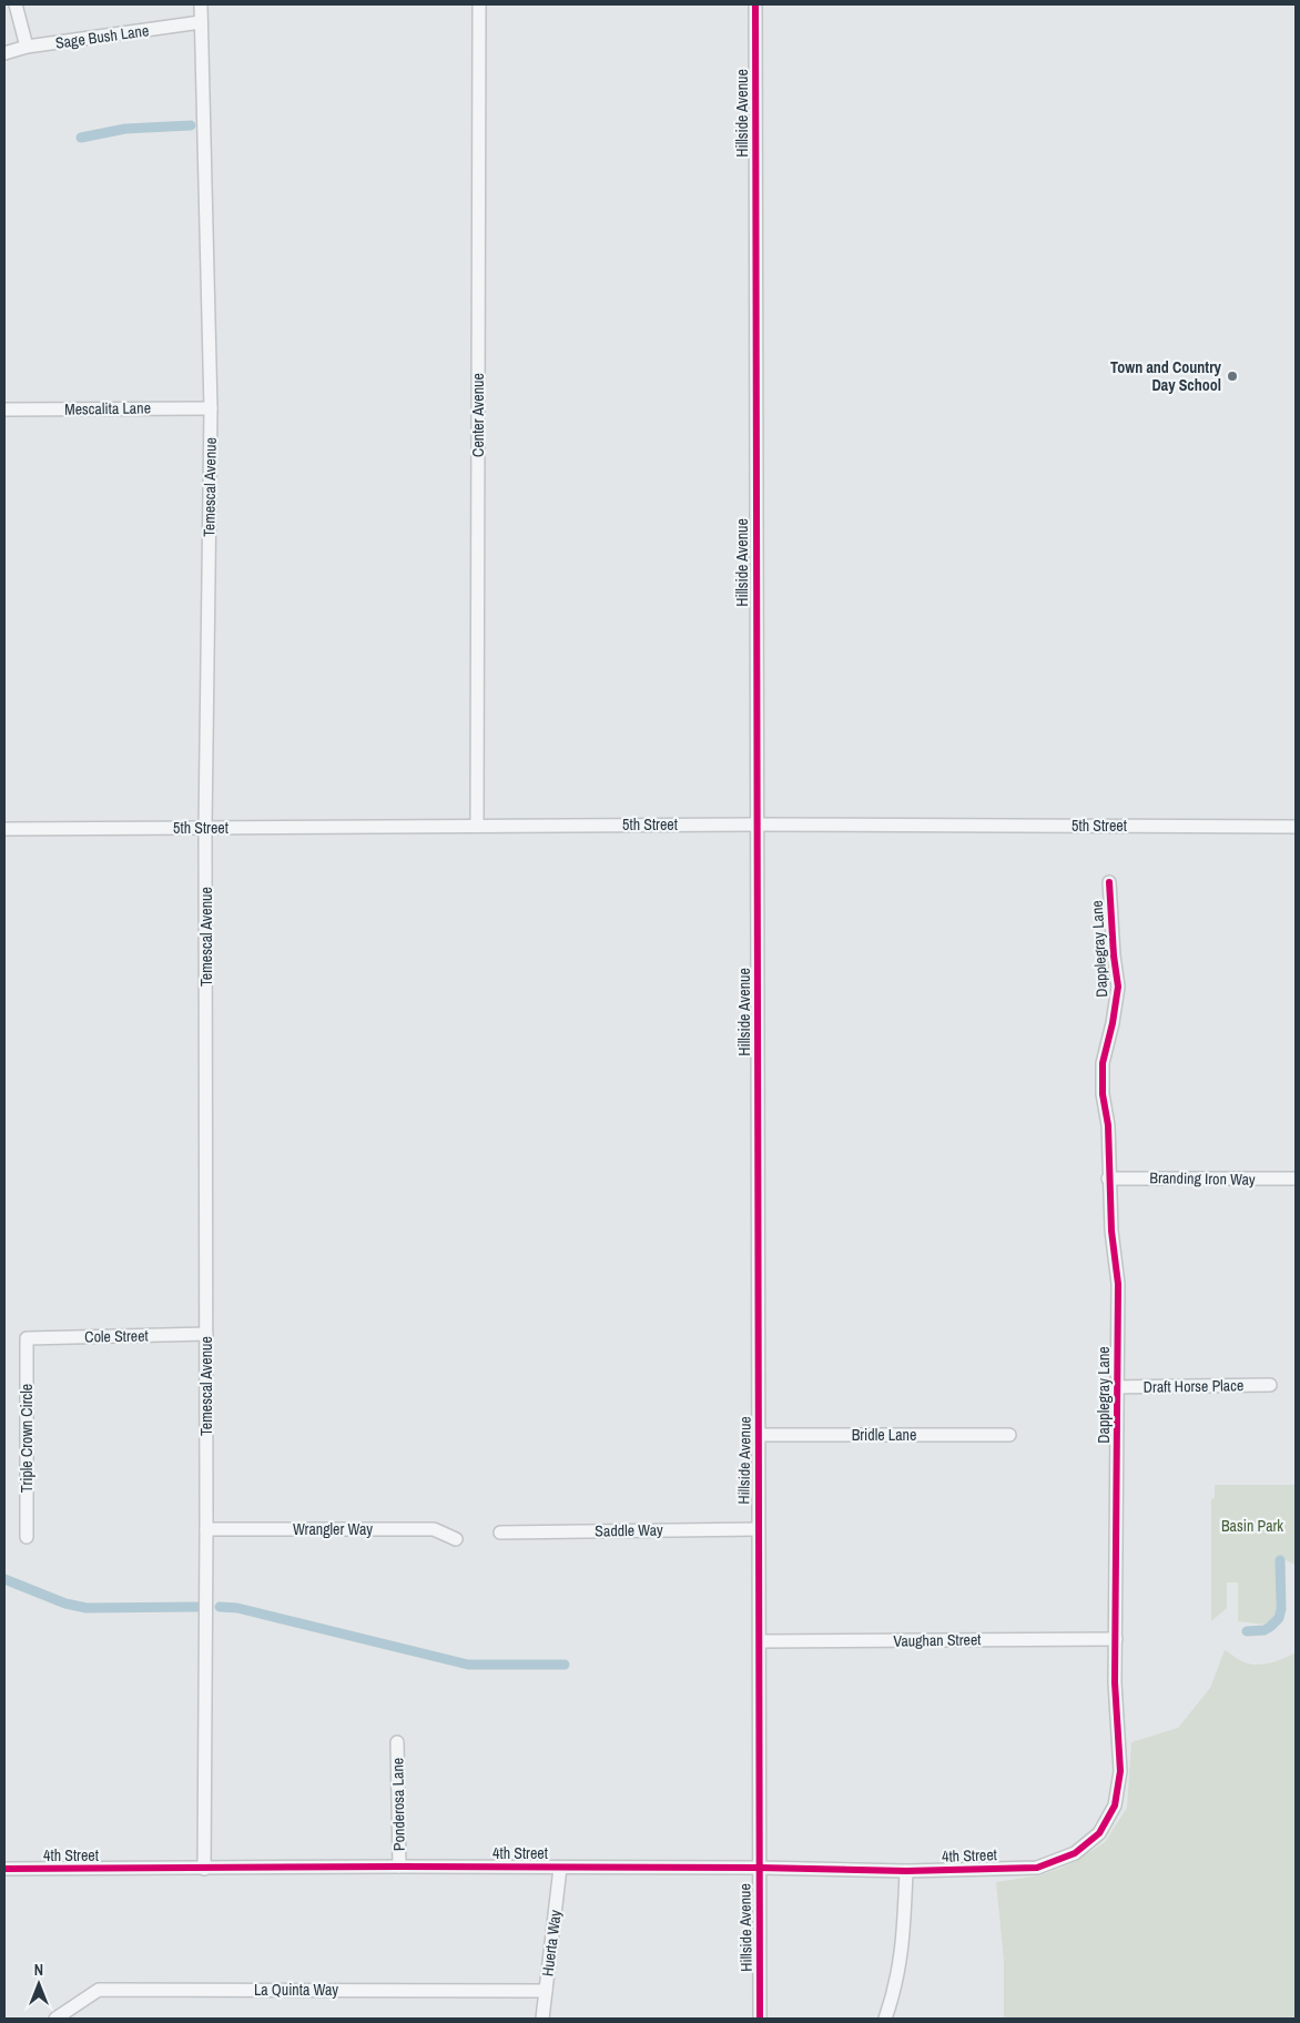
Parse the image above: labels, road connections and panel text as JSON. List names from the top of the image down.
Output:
{
  "streets": {
    "street": [
      "Sage Bush Lane",
      "Hillside Avenue",
      "Mescalita Lane",
      "Center Avenue",
      "Temescal Avenue",
      "5th Street",
      "Dapplegray Lane",
      "Branding Iron Way",
      "Cole Street",
      "Draft Horse Place",
      "Bridle Lane",
      "Triple Crown Circle",
      "Wrangler Way",
      "Saddle Way",
      "Vaughan Street",
      "Ponderosa Lane",
      "4th Street",
      "Huerta Way",
      "La Quinta Way"
    ]
  },
  "crossings": [
    ["Sage Bush Lane", "Temescal Avenue"],
    ["Hillside Avenue", "5th Street"],
    ["Hillside Avenue", "Bridle Lane"],
    ["Hillside Avenue", "Saddle Way"],
    ["Hillside Avenue", "Vaughan Street"],
    ["Hillside Avenue", "4th Street"],
    ["Mescalita Lane", "Temescal Avenue"],
    ["Center Avenue", "5th Street"],
    ["Temescal Avenue", "5th Street"],
    ["Temescal Avenue", "Cole Street"],
    ["Temescal Avenue", "Wrangler Way"],
    ["Temescal Avenue", "4th Street"],
    ["Dapplegray Lane", "Branding Iron Way"],
    ["Dapplegray Lane", "Draft Horse Place"],
    ["Dapplegray Lane", "Vaughan Street"],
    ["Dapplegray Lane", "4th Street"],
    ["Cole Street", "Triple Crown Circle"],
    ["Ponderosa Lane", "4th Street"],
    ["4th Street", "Huerta Way"],
    ["Huerta Way", "La Quinta Way"]
  ],
  "parks": ["Basin Park"],
  "places": ["Town and Country Day School"],
  "north": "top"
}
